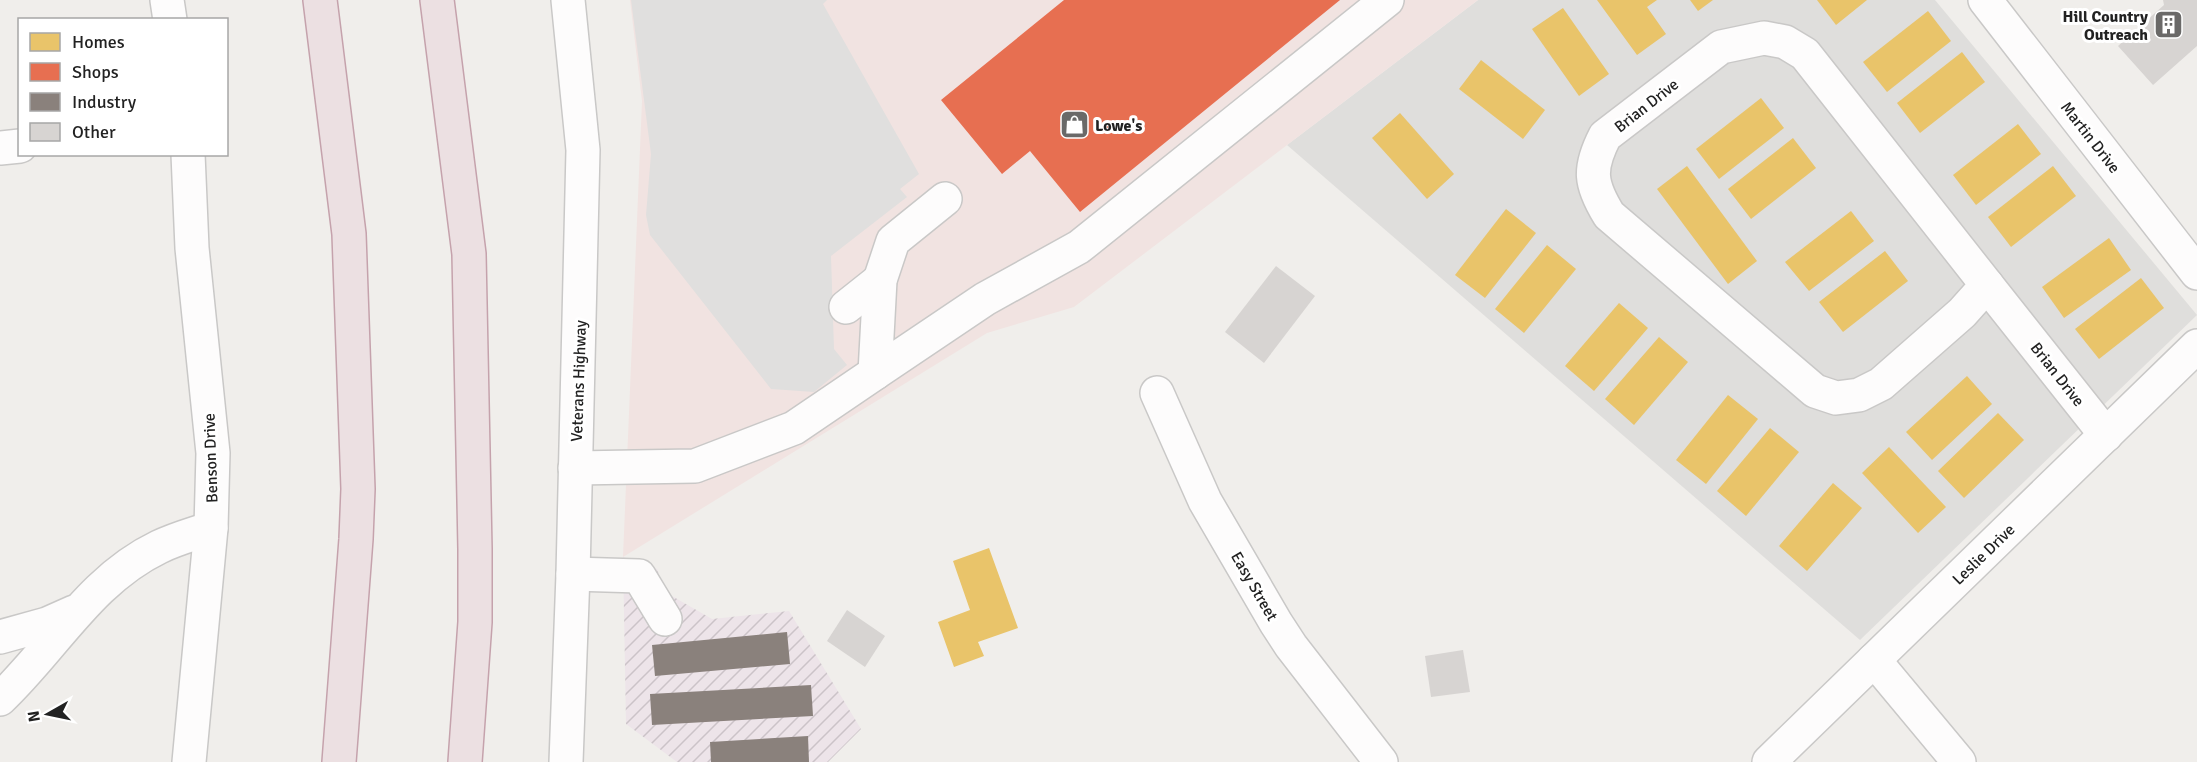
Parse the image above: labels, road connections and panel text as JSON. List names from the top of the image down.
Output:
{
  "streets": {
    "street": [
      "Brian Drive",
      "Martin Drive",
      "Veterans Highway",
      "Benson Drive",
      "Leslie Drive",
      "Easy Street"
    ]
  },
  "crossings": [
    ["Brian Drive", "Leslie Drive"]
  ],
  "places": {
    "building": ["Hill Country Outreach"],
    "shop": ["Lowe's"]
  },
  "legend": [
    "Homes",
    "Shops",
    "Industry",
    "Other"
  ],
  "north": "left"
}
